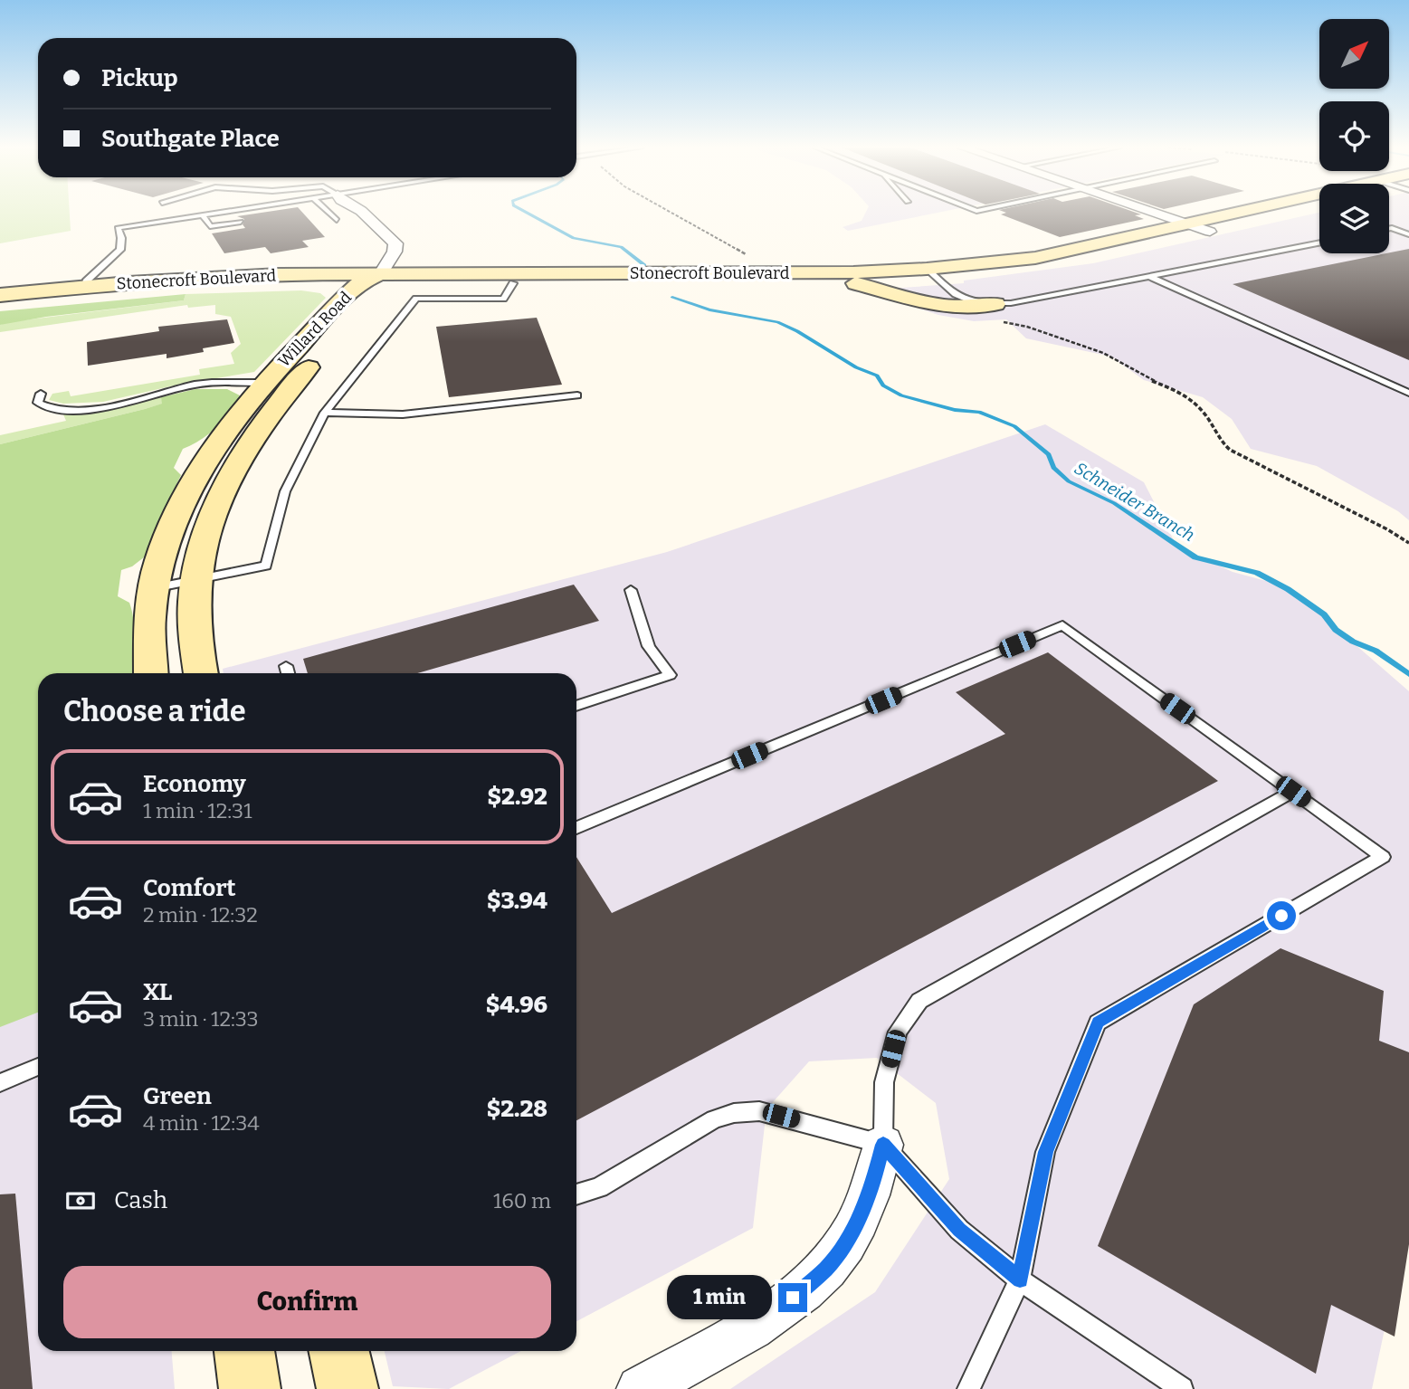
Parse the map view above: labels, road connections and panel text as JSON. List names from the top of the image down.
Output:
{
  "streets": {
    "main road": ["Stonecroft Boulevard", "Willard Road"]
  },
  "crossings": [
    ["Stonecroft Boulevard", "Willard Road"]
  ],
  "water": ["Schneider Branch"],
  "north": "top right",
  "page": {
    "banner": ["Pickup", "Southgate Place"],
    "heading": "Choose a ride",
    "list": [
      {
        "name": "Economy",
        "note": "1 min · 12:31",
        "value": "$2.92"
      },
      {
        "name": "Comfort",
        "note": "2 min · 12:32",
        "value": "$3.94"
      },
      {
        "name": "XL",
        "note": "3 min · 12:33",
        "value": "$4.96"
      },
      {
        "name": "Green",
        "note": "4 min · 12:34",
        "value": "$2.28"
      }
    ],
    "pay": ["Cash", "160 m"],
    "buttons": "Confirm",
    "bubble": "1 min"
  }
}
